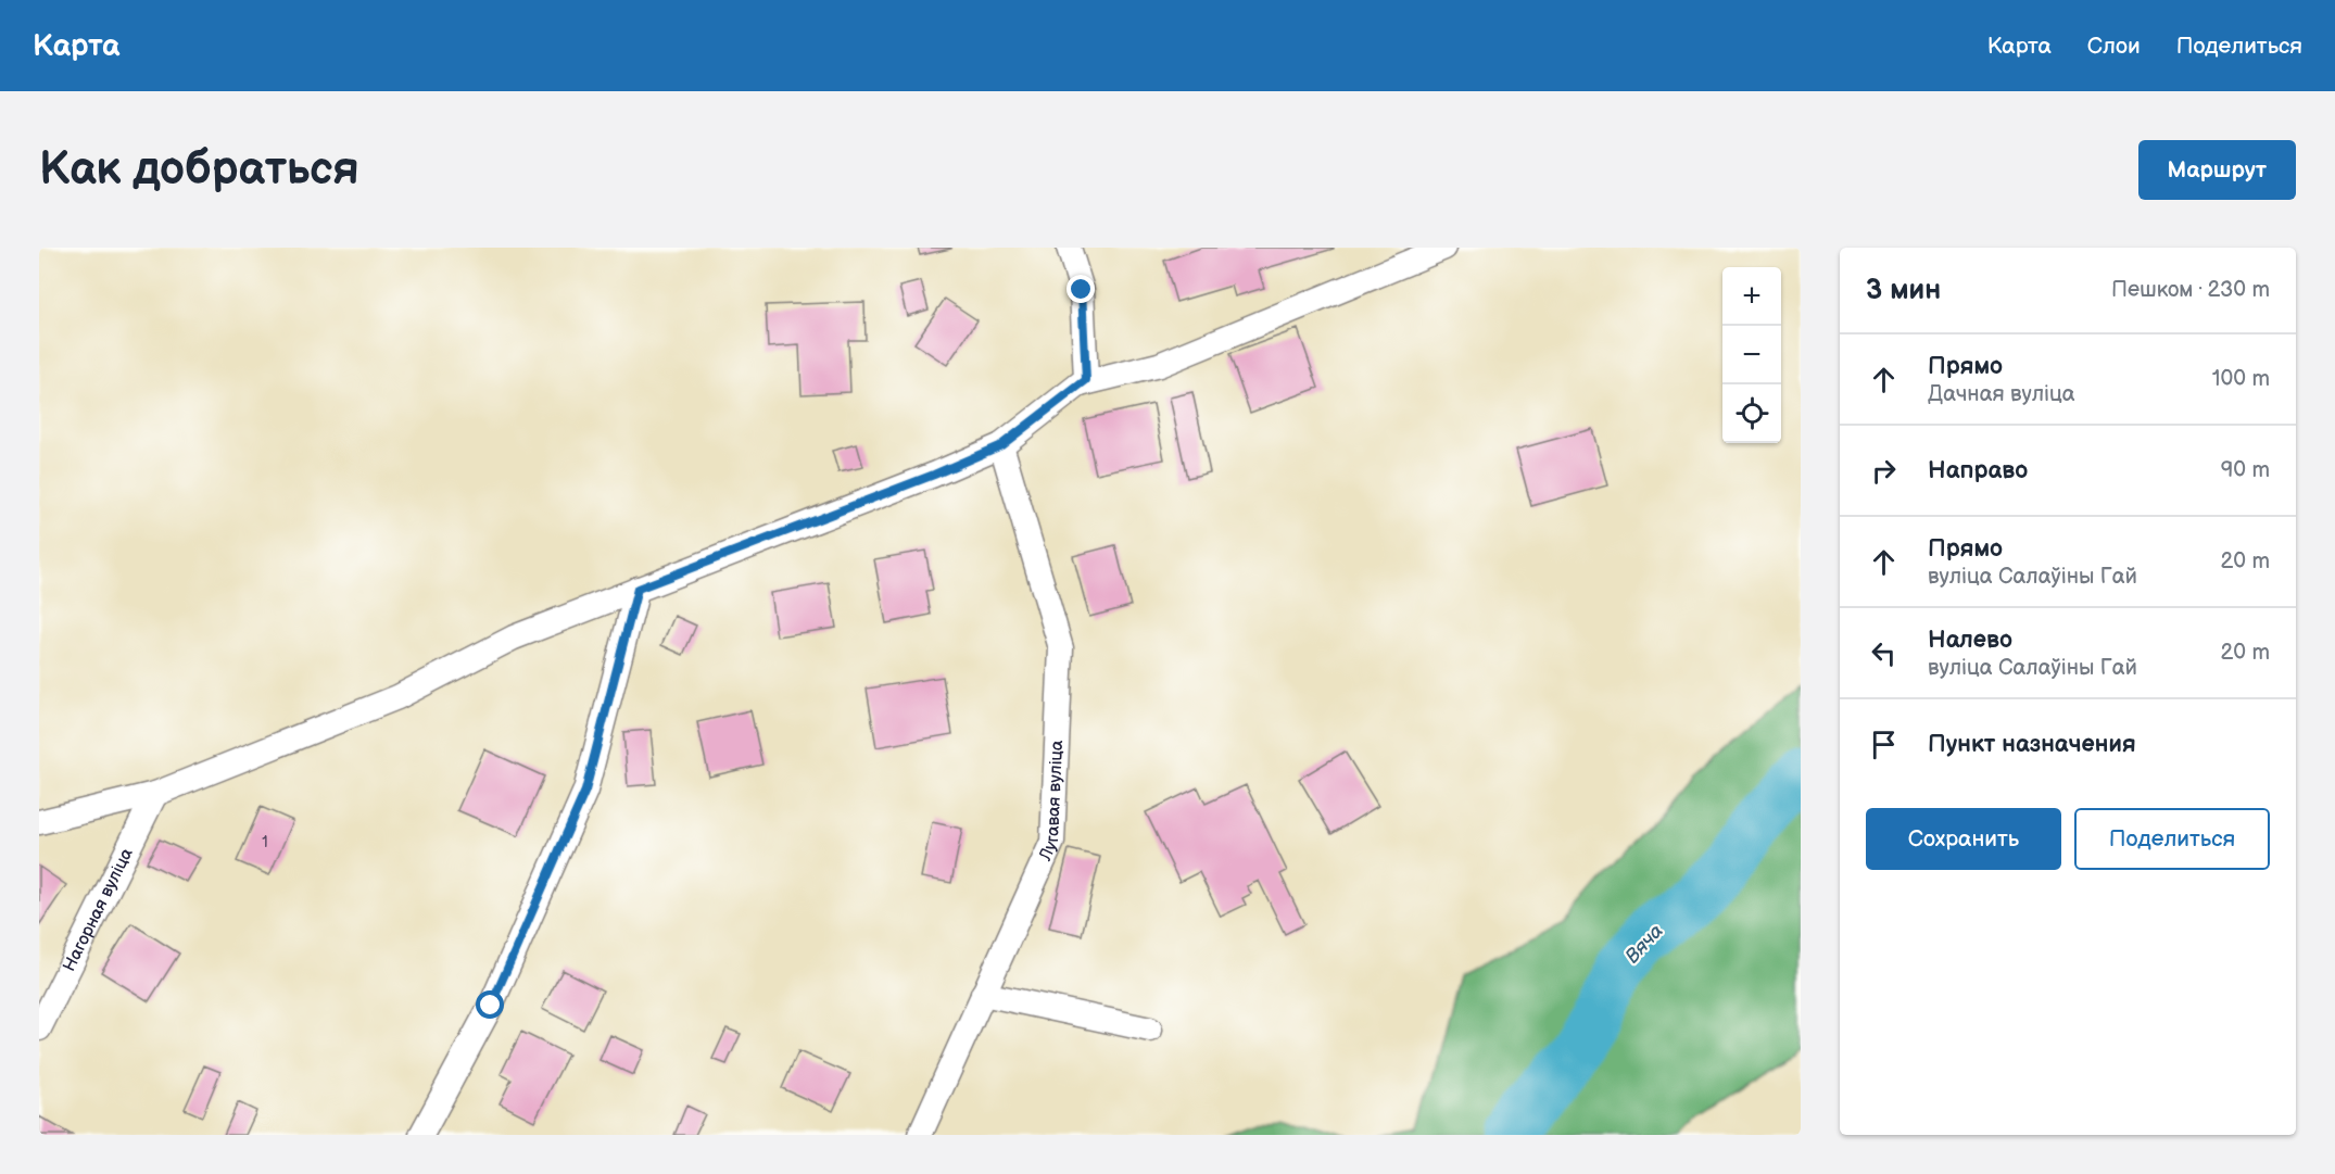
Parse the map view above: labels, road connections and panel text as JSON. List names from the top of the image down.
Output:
{
  "streets": {
    "street": ["Лугавая вуліца", "Нагорная вуліца"]
  },
  "water": ["Вяча"],
  "house_numbers": ["1"],
  "page": {
    "header": "Карта",
    "nav": ["Карта", "Слои", "Поделиться"],
    "buttons": [
      "Маршрут",
      ["Сохранить", "Поделиться"]
    ],
    "title": "Как добраться",
    "heading": ["3 мин", "Пешком · 230 m"],
    "map_buttons": ["+", "−"],
    "list": [
      ["Прямо", "Дачная вуліца", "100 m"],
      ["Направо", "90 m"],
      ["Прямо", "вуліца Салаўіны Гай", "20 m"],
      ["Налево", "вуліца Салаўіны Гай", "20 m"],
      "Пункт назначения"
    ]
  }
}
